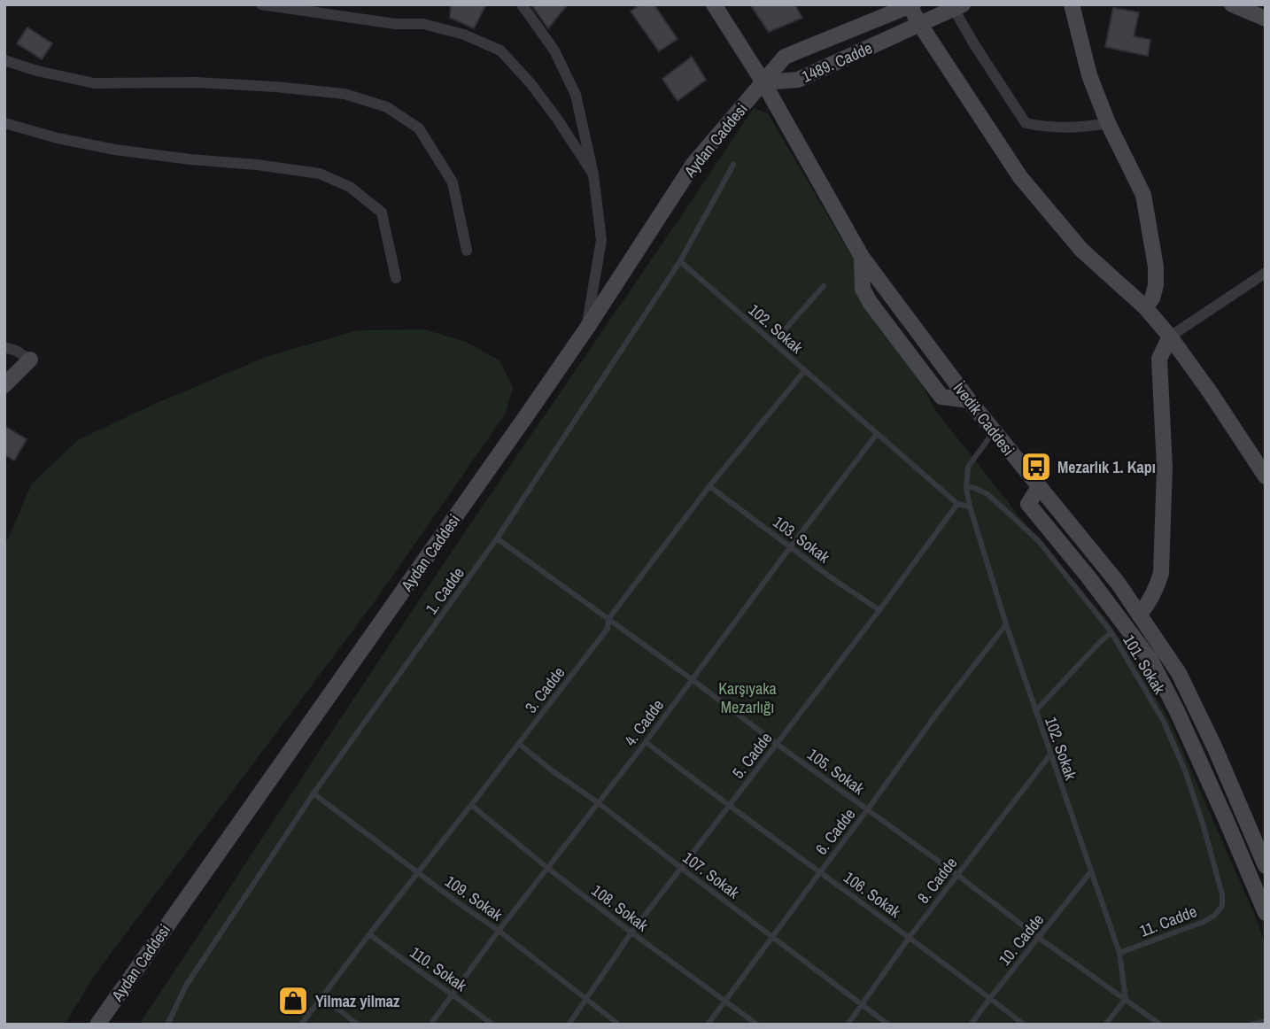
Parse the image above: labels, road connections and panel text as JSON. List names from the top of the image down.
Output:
{
  "streets": {
    "street": ["1489. Cadde", "Aydan Caddesi", "İvedik Caddesi"],
    "lane": [
      "102. Sokak",
      "103. Sokak",
      "1. Cadde",
      "101. Sokak",
      "3. Cadde",
      "4. Cadde",
      "5. Cadde",
      "105. Sokak",
      "6. Cadde",
      "107. Sokak",
      "8. Cadde",
      "106. Sokak",
      "109. Sokak",
      "108. Sokak",
      "11. Cadde",
      "10. Cadde",
      "110. Sokak"
    ]
  },
  "crossings": [
    ["1489. Cadde", "Aydan Caddesi"],
    ["1489. Cadde", "İvedik Caddesi"],
    ["Aydan Caddesi", "İvedik Caddesi"],
    ["102. Sokak", "İvedik Caddesi"],
    ["102. Sokak", "1. Cadde"],
    ["102. Sokak", "101. Sokak"],
    ["102. Sokak", "3. Cadde"],
    ["102. Sokak", "4. Cadde"],
    ["102. Sokak", "5. Cadde"],
    ["102. Sokak", "105. Sokak"],
    ["102. Sokak", "6. Cadde"],
    ["102. Sokak", "8. Cadde"],
    ["102. Sokak", "11. Cadde"],
    ["102. Sokak", "10. Cadde"],
    ["103. Sokak", "3. Cadde"],
    ["103. Sokak", "4. Cadde"],
    ["103. Sokak", "5. Cadde"],
    ["1. Cadde", "105. Sokak"],
    ["1. Cadde", "109. Sokak"],
    ["101. Sokak", "11. Cadde"],
    ["3. Cadde", "105. Sokak"],
    ["3. Cadde", "107. Sokak"],
    ["3. Cadde", "109. Sokak"],
    ["3. Cadde", "108. Sokak"],
    ["3. Cadde", "110. Sokak"],
    ["4. Cadde", "105. Sokak"],
    ["4. Cadde", "107. Sokak"],
    ["4. Cadde", "106. Sokak"],
    ["4. Cadde", "109. Sokak"],
    ["4. Cadde", "108. Sokak"],
    ["4. Cadde", "110. Sokak"],
    ["5. Cadde", "105. Sokak"],
    ["5. Cadde", "107. Sokak"],
    ["5. Cadde", "106. Sokak"],
    ["5. Cadde", "109. Sokak"],
    ["5. Cadde", "108. Sokak"],
    ["105. Sokak", "6. Cadde"],
    ["105. Sokak", "8. Cadde"],
    ["105. Sokak", "10. Cadde"],
    ["6. Cadde", "107. Sokak"],
    ["6. Cadde", "106. Sokak"],
    ["6. Cadde", "108. Sokak"],
    ["107. Sokak", "8. Cadde"],
    ["8. Cadde", "106. Sokak"],
    ["106. Sokak", "10. Cadde"]
  ],
  "parks": ["Karşıyaka Mezarlığı"],
  "places": {
    "bus stop": ["Mezarlık 1. Kapı"],
    "shop": ["Yilmaz yilmaz"]
  }
}
